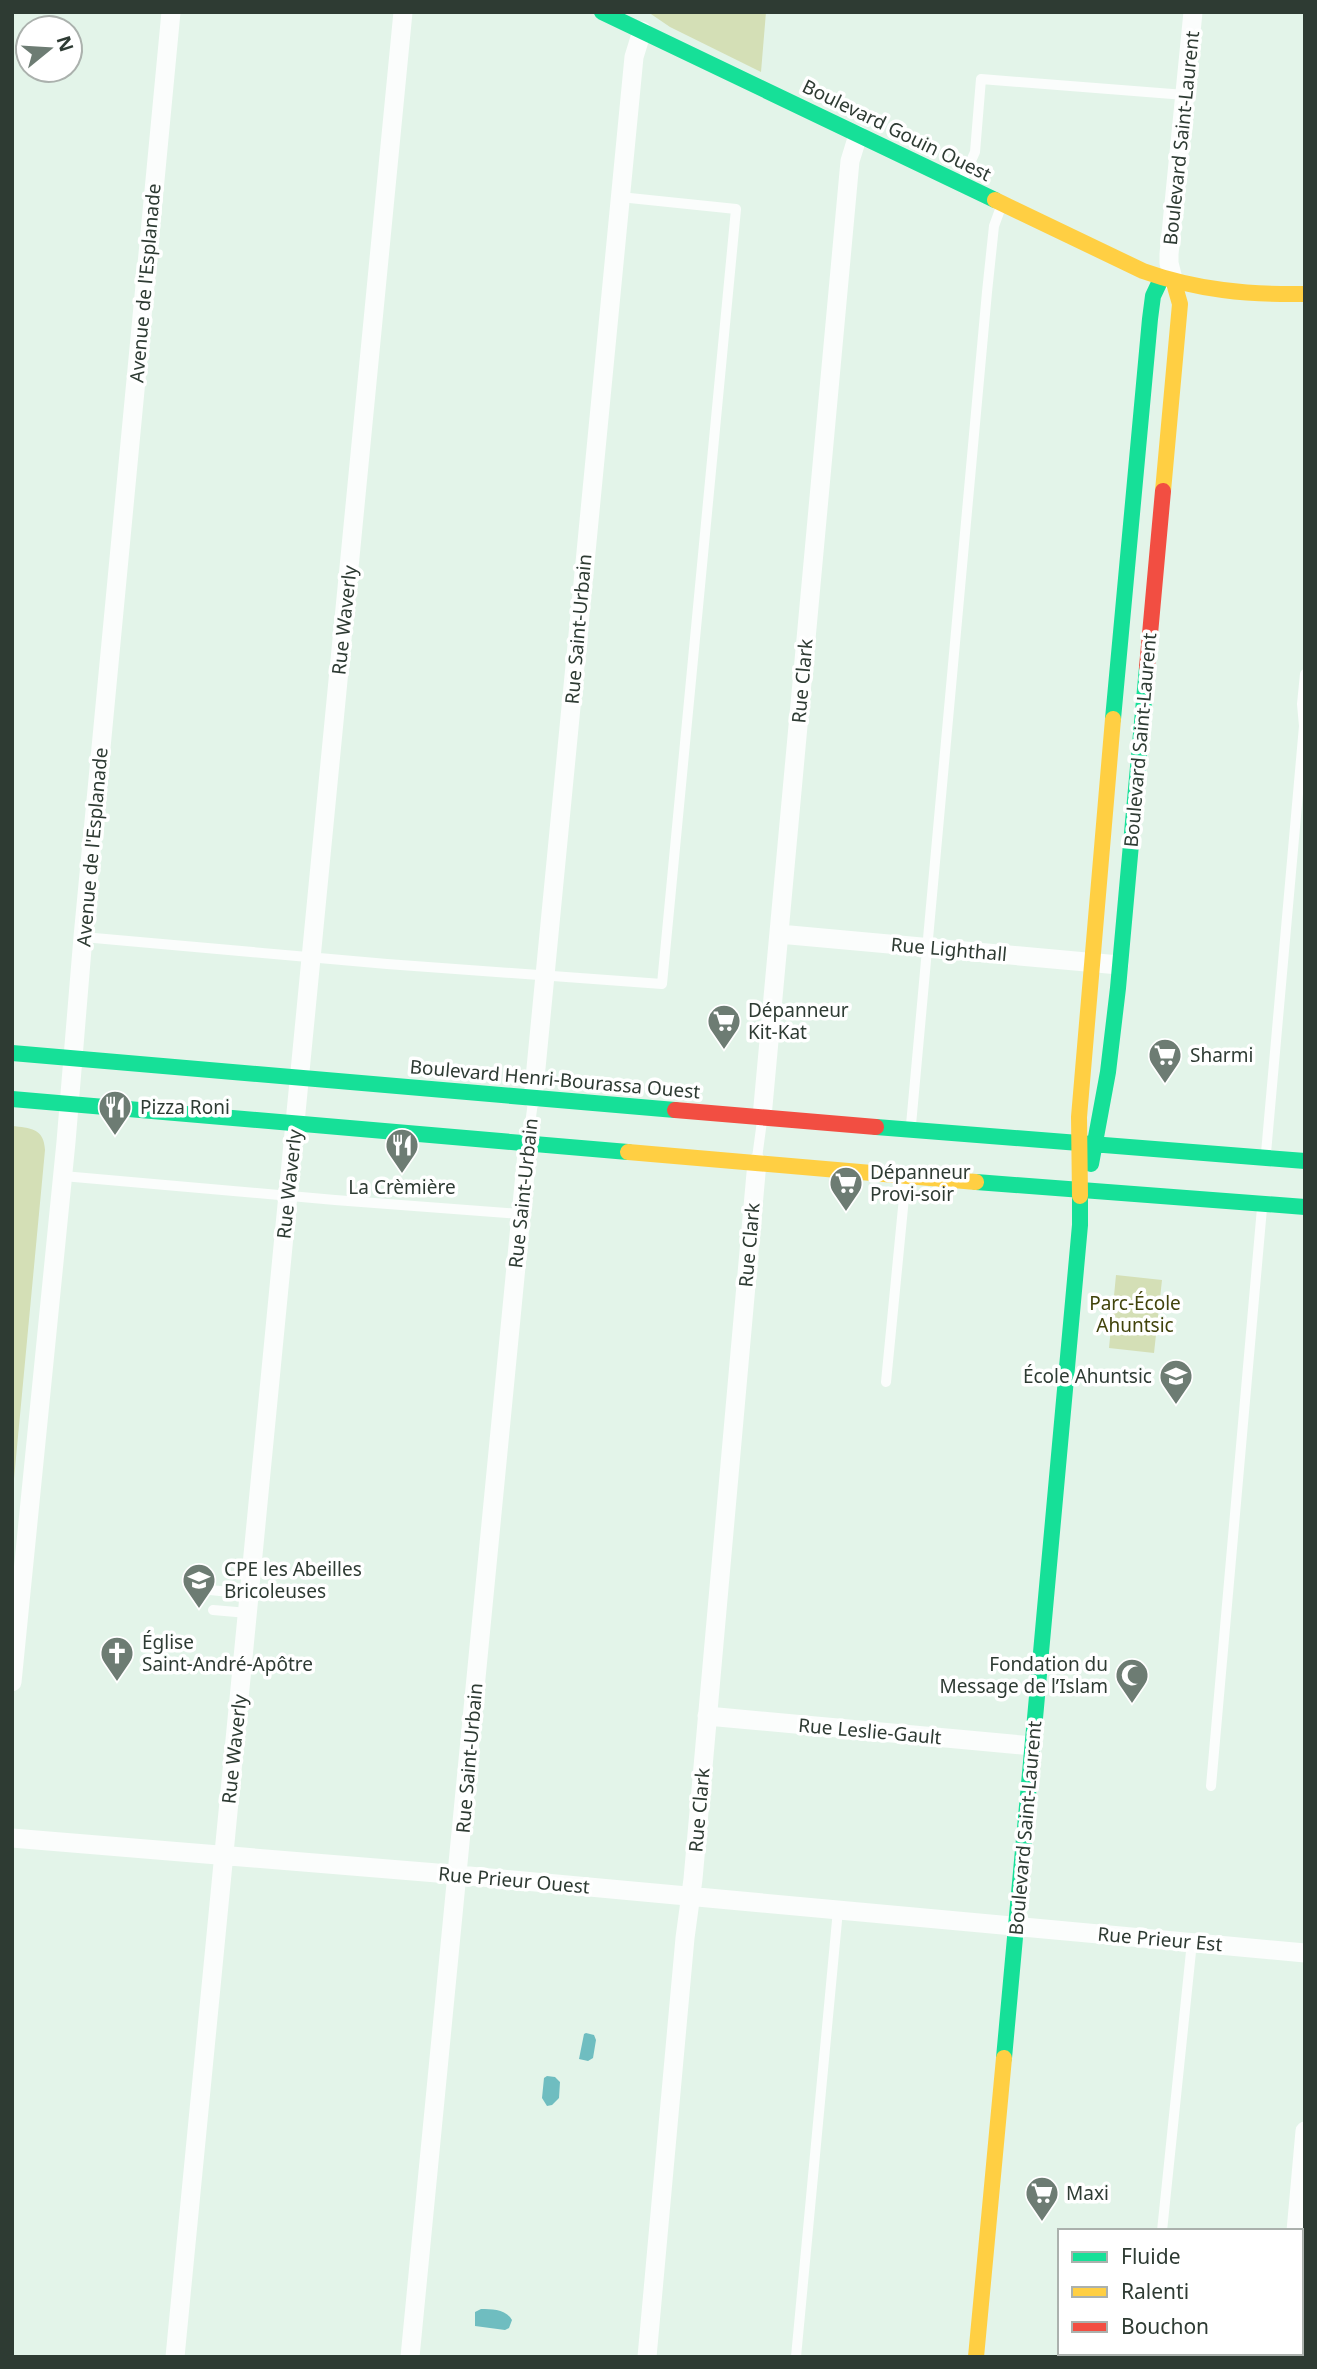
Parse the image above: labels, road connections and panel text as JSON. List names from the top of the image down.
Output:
{
  "streets": {
    "main road": ["Boulevard Gouin Ouest", "Boulevard Saint-Laurent", "Boulevard Henri-Bourassa Ouest"],
    "street": [
      "Avenue de l'Esplanade",
      "Rue Waverly",
      "Rue Saint-Urbain",
      "Rue Clark",
      "Rue Lighthall",
      "Rue Leslie-Gault",
      "Rue Prieur Ouest",
      "Rue Prieur Est"
    ]
  },
  "crossings": [
    ["Boulevard Gouin Ouest", "Boulevard Saint-Laurent"],
    ["Boulevard Gouin Ouest", "Rue Saint-Urbain"],
    ["Boulevard Gouin Ouest", "Rue Clark"],
    ["Boulevard Saint-Laurent", "Rue Lighthall"],
    ["Boulevard Saint-Laurent", "Boulevard Henri-Bourassa Ouest"],
    ["Boulevard Saint-Laurent", "Rue Leslie-Gault"],
    ["Boulevard Saint-Laurent", "Rue Prieur Ouest"],
    ["Boulevard Saint-Laurent", "Rue Prieur Est"],
    ["Avenue de l'Esplanade", "Boulevard Henri-Bourassa Ouest"],
    ["Rue Waverly", "Boulevard Henri-Bourassa Ouest"],
    ["Rue Waverly", "Rue Prieur Ouest"],
    ["Rue Saint-Urbain", "Boulevard Henri-Bourassa Ouest"],
    ["Rue Saint-Urbain", "Rue Prieur Ouest"],
    ["Rue Clark", "Rue Lighthall"],
    ["Rue Clark", "Boulevard Henri-Bourassa Ouest"],
    ["Rue Clark", "Rue Leslie-Gault"],
    ["Rue Clark", "Rue Prieur Ouest"],
    ["Rue Prieur Ouest", "Rue Prieur Est"]
  ],
  "parks": ["Parc-École Ahuntsic"],
  "places": {
    "supermarket": [
      "Dépanneur Kit-Kat",
      "Sharmi",
      "Dépanneur Provi-soir",
      "Maxi"
    ],
    "restaurant": ["Pizza Roni", "La Crèmière"],
    "school or university": ["École Ahuntsic", "CPE les Abeilles Bricoleuses"],
    "church": ["Église Saint-André-Apôtre"],
    "mosque": ["Fondation du Message de l’Islam"]
  },
  "legend": ["Fluide", "Ralenti", "Bouchon"],
  "north": "right"
}
